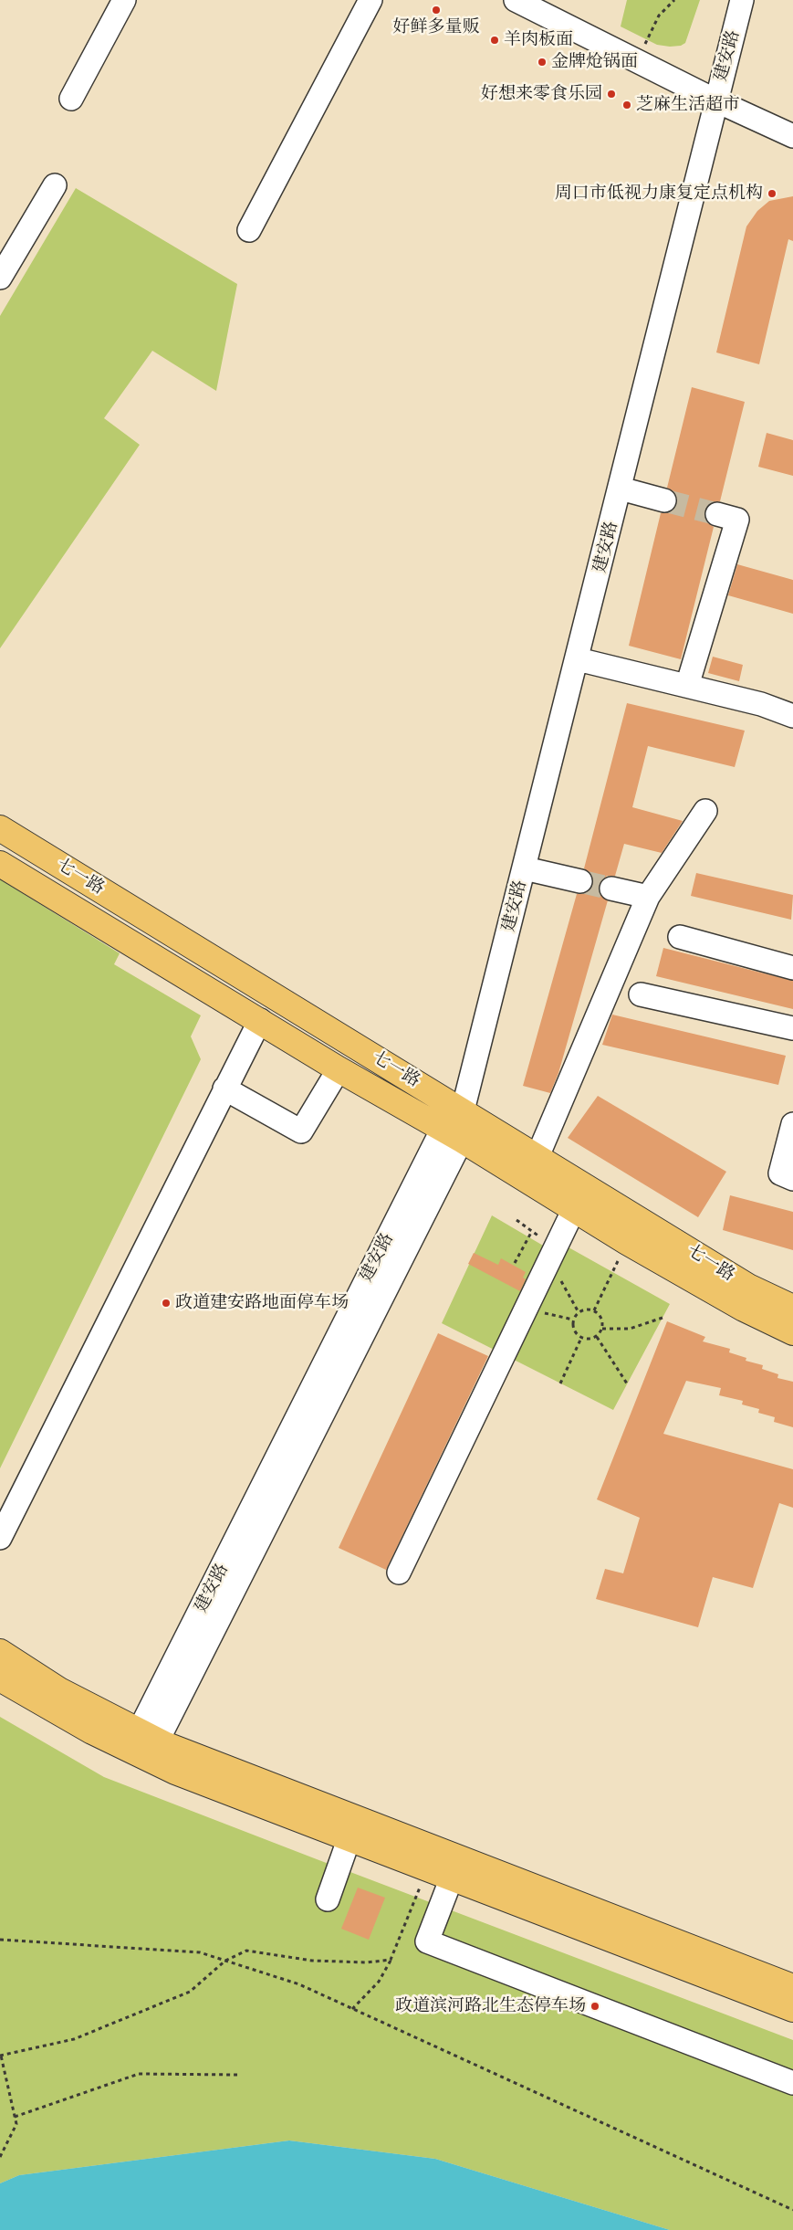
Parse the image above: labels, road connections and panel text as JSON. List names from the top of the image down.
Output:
{
  "streets": {
    "main road": ["七一路"],
    "street": ["建安路"]
  },
  "crossings": [
    ["建安路", "七一路"]
  ],
  "places": [
    "好鲜多量贩",
    "羊肉板面",
    "金牌炝锅面",
    "好想来零食乐园",
    "芝麻生活超市",
    "周口市低视力康复定点机构",
    "政道建安路地面停车场",
    "政道滨河路北生态停车场"
  ]
}
